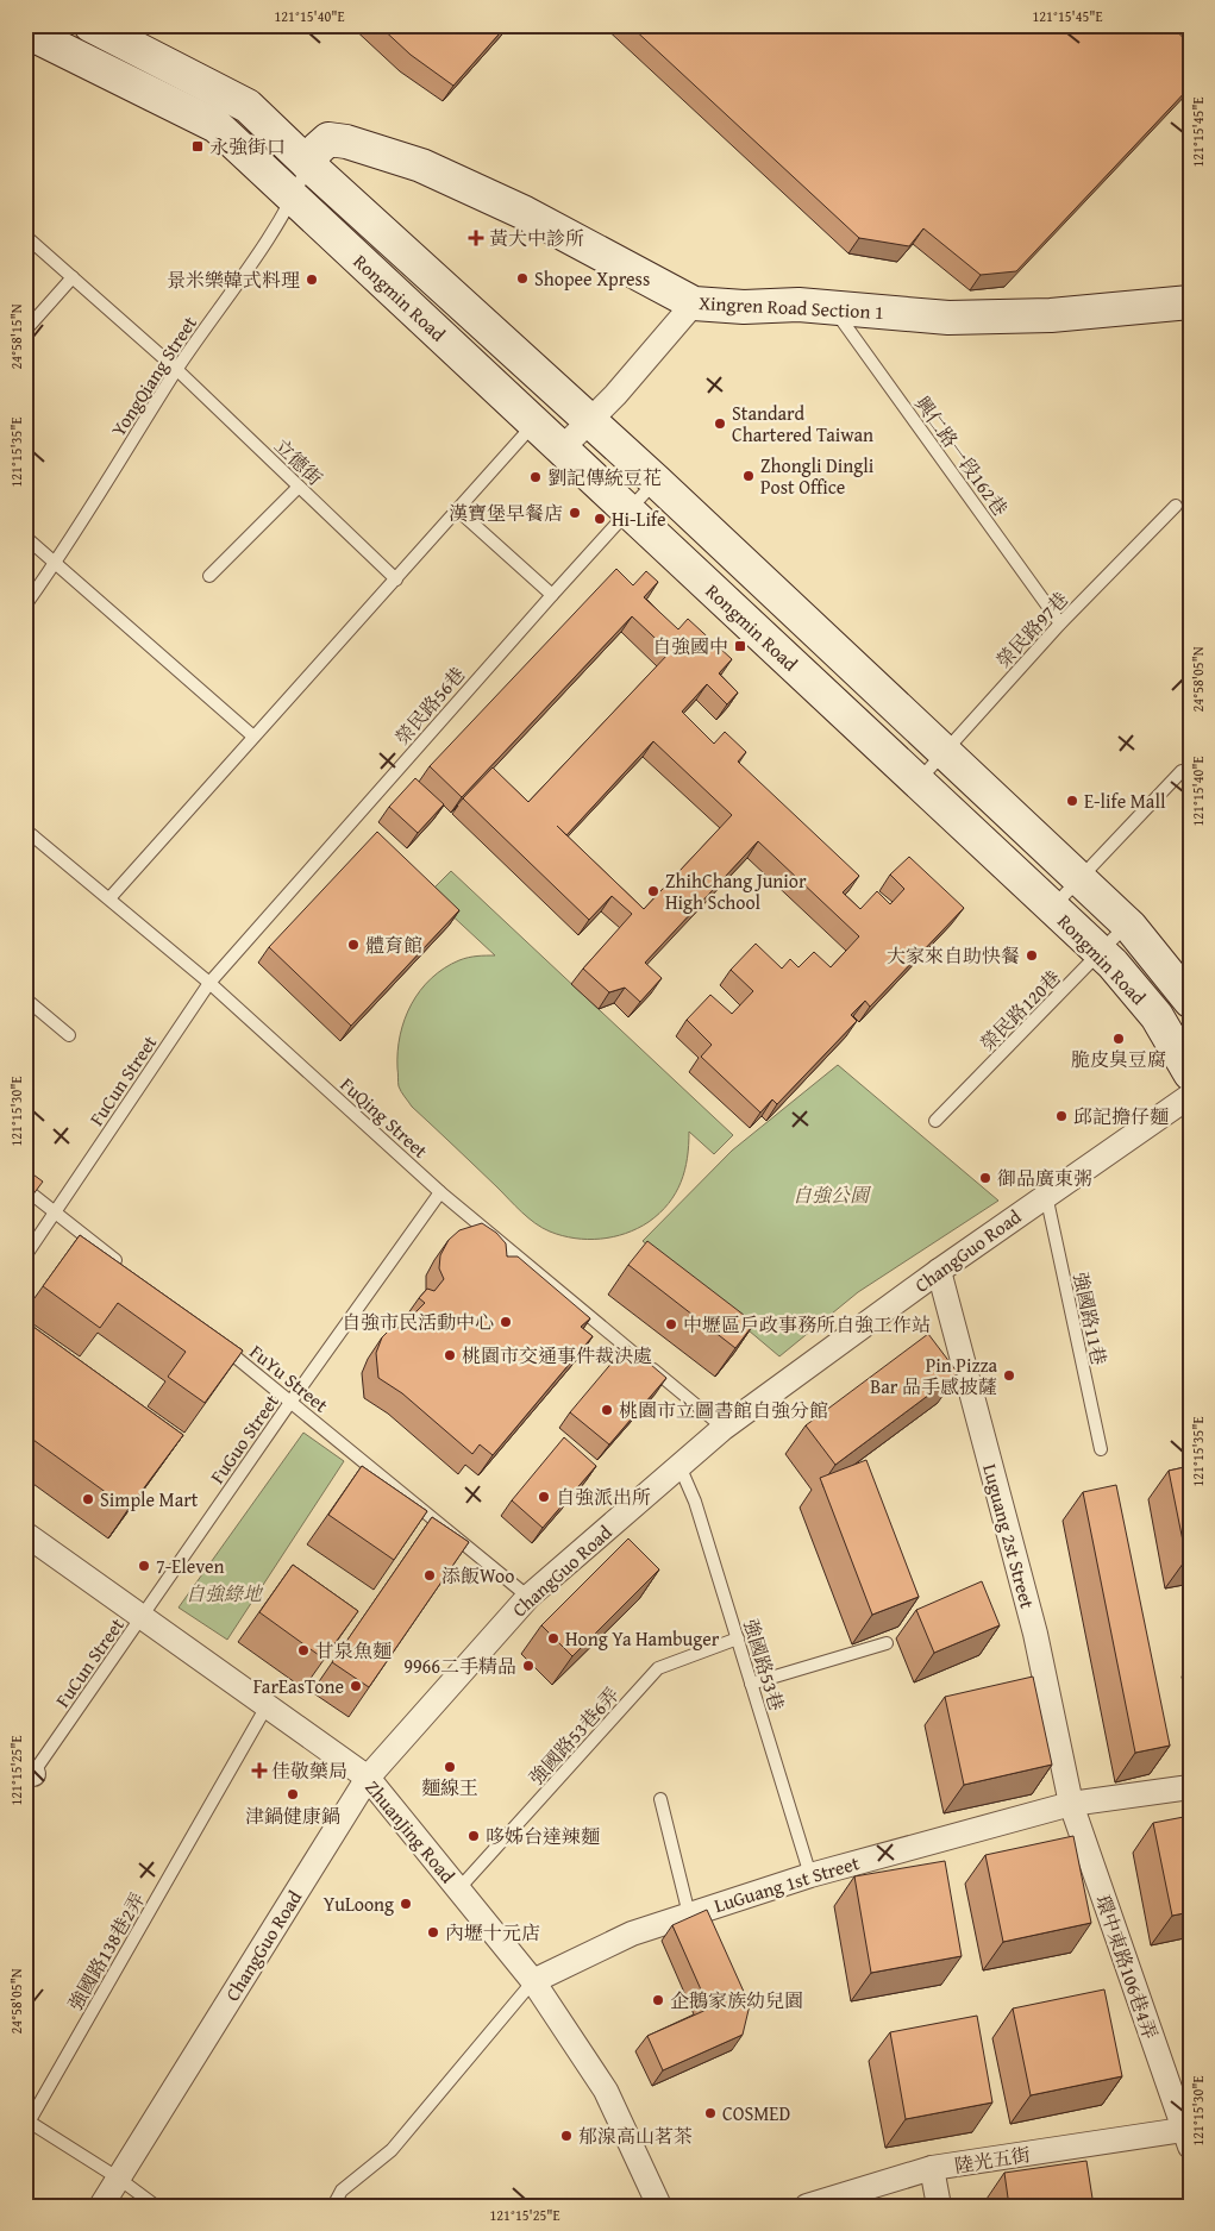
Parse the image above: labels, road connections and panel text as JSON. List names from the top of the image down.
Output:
{
  "streets": {
    "street": [
      "Rongmin Road",
      "Xingren Road Section 1",
      "ChangGuo Road",
      "Luguang 2st Street",
      "ZhuanJing Road",
      "LuGuang 1st Street",
      "環中東路106巷4弄",
      "陸光五街"
    ],
    "lane": [
      "YongQiang Street",
      "興仁路一段162巷",
      "立德街",
      "榮民路97巷",
      "榮民路56巷",
      "榮民路120巷",
      "FuCun Street",
      "FuQing Street",
      "強國路11巷",
      "FuYu Street",
      "FuGuo Street",
      "強國路53巷",
      "強國路53巷6弄",
      "強國路138巷2弄"
    ]
  },
  "crossings": [
    ["Rongmin Road", "Xingren Road Section 1"],
    ["Rongmin Road", "YongQiang Street"],
    ["Rongmin Road", "榮民路97巷"],
    ["Rongmin Road", "榮民路56巷"],
    ["Rongmin Road", "榮民路120巷"],
    ["Xingren Road Section 1", "YongQiang Street"],
    ["Xingren Road Section 1", "興仁路一段162巷"],
    ["YongQiang Street", "立德街"],
    ["興仁路一段162巷", "榮民路97巷"],
    ["榮民路56巷", "FuCun Street"],
    ["榮民路56巷", "FuQing Street"],
    ["FuCun Street", "FuQing Street"],
    ["FuCun Street", "FuGuo Street"],
    ["FuCun Street", "ZhuanJing Road"],
    ["FuQing Street", "ChangGuo Road"],
    ["FuQing Street", "FuGuo Street"],
    ["ChangGuo Road", "強國路11巷"],
    ["ChangGuo Road", "FuYu Street"],
    ["ChangGuo Road", "Luguang 2st Street"],
    ["ChangGuo Road", "強國路53巷"],
    ["ChangGuo Road", "ZhuanJing Road"],
    ["FuYu Street", "FuGuo Street"],
    ["FuGuo Street", "ZhuanJing Road"],
    ["Luguang 2st Street", "LuGuang 1st Street"],
    ["Luguang 2st Street", "環中東路106巷4弄"],
    ["強國路53巷", "強國路53巷6弄"],
    ["強國路53巷", "LuGuang 1st Street"],
    ["強國路53巷6弄", "ZhuanJing Road"],
    ["ZhuanJing Road", "LuGuang 1st Street"],
    ["ZhuanJing Road", "強國路138巷2弄"],
    ["LuGuang 1st Street", "環中東路106巷4弄"],
    ["環中東路106巷4弄", "陸光五街"]
  ],
  "parks": ["自強公園", "自強綠地"],
  "places": {
    "transit": ["永強街口", "自強國中"],
    "health": ["黃大中診所", "佳敬藥局"],
    "other": [
      "Shopee Xpress",
      "景米樂韓式料理",
      "Standard Chartered Taiwan",
      "Zhongli Dingli Post Office",
      "劉記傳統豆花",
      "漢寶堡早餐店",
      "Hi-Life",
      "E-life Mall",
      "ZhihChang Junior High School",
      "體育館",
      "大家來自助快餐",
      "脆皮臭豆腐",
      "邱記擔仔麵",
      "御品廣東粥",
      "自強市民活動中心",
      "中壢區戶政事務所自強工作站",
      "桃園市交通事件裁決處",
      "Pin Pizza Bar 品手感披薩",
      "桃園市立圖書館自強分館",
      "自強派出所",
      "Simple Mart",
      "7-Eleven",
      "添飯Woo",
      "Hong Ya Hambuger",
      "甘泉魚麵",
      "9966二手精品",
      "FarEasTone",
      "麵線王",
      "津鍋健康鍋",
      "哆姊台達辣麵",
      "YuLoong",
      "內壢十元店",
      "企鵝家族幼兒園",
      "COSMED",
      "郁湶高山茗茶"
    ]
  },
  "coordinates": [
    "121°15'40\"E",
    "121°15'45\"E",
    "24°58'15\"N",
    "121°15'35\"E",
    "24°58'05\"N",
    "121°15'30\"E",
    "121°15'25\"E"
  ]
}
